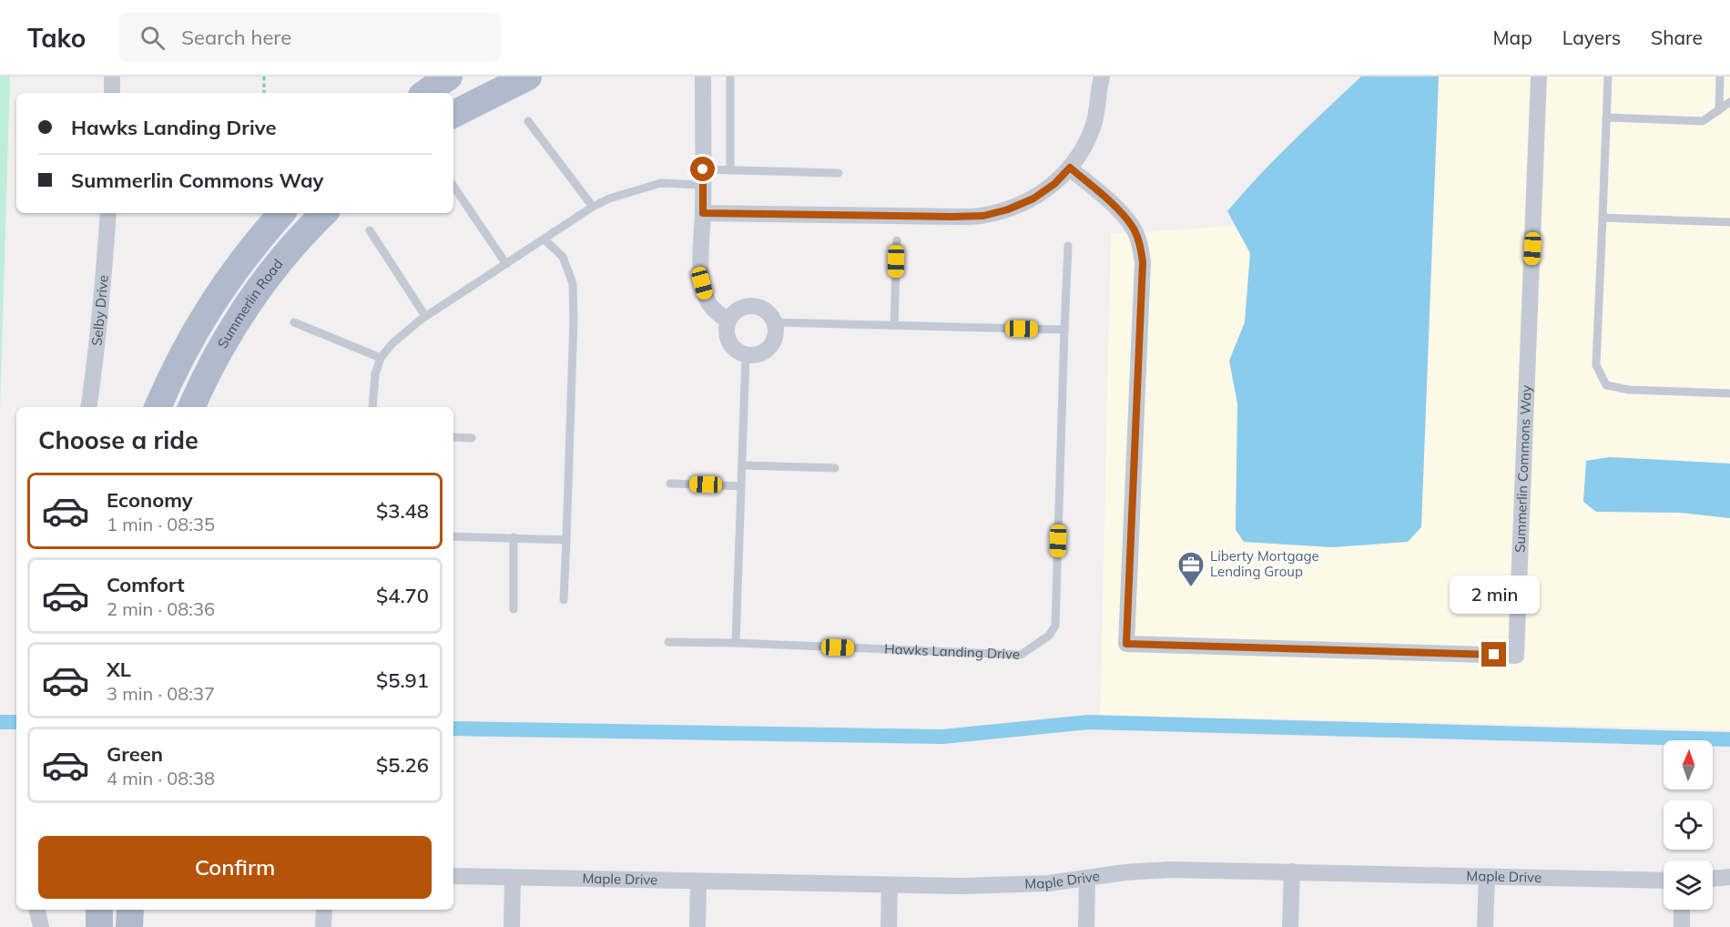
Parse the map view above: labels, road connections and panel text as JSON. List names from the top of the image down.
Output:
{
  "streets": {
    "main road": ["Summerlin Road"],
    "street": ["Selby Drive", "Summerlin Commons Way", "Maple Drive"],
    "lane": ["Hawks Landing Drive"]
  },
  "places": {
    "office": ["Liberty Mortgage Lending Group"]
  },
  "north": "top",
  "page": {
    "header": "Tako",
    "search": "Search here",
    "nav": ["Map", "Layers", "Share"],
    "banner": ["Hawks Landing Drive", "Summerlin Commons Way"],
    "heading": "Choose a ride",
    "list": [
      {
        "name": "Economy",
        "note": "1 min · 08:35",
        "value": "$3.48"
      },
      {
        "name": "Comfort",
        "note": "2 min · 08:36",
        "value": "$4.70"
      },
      {
        "name": "XL",
        "note": "3 min · 08:37",
        "value": "$5.91"
      },
      {
        "name": "Green",
        "note": "4 min · 08:38",
        "value": "$5.26"
      }
    ],
    "bubble": "2 min",
    "buttons": "Confirm"
  }
}
